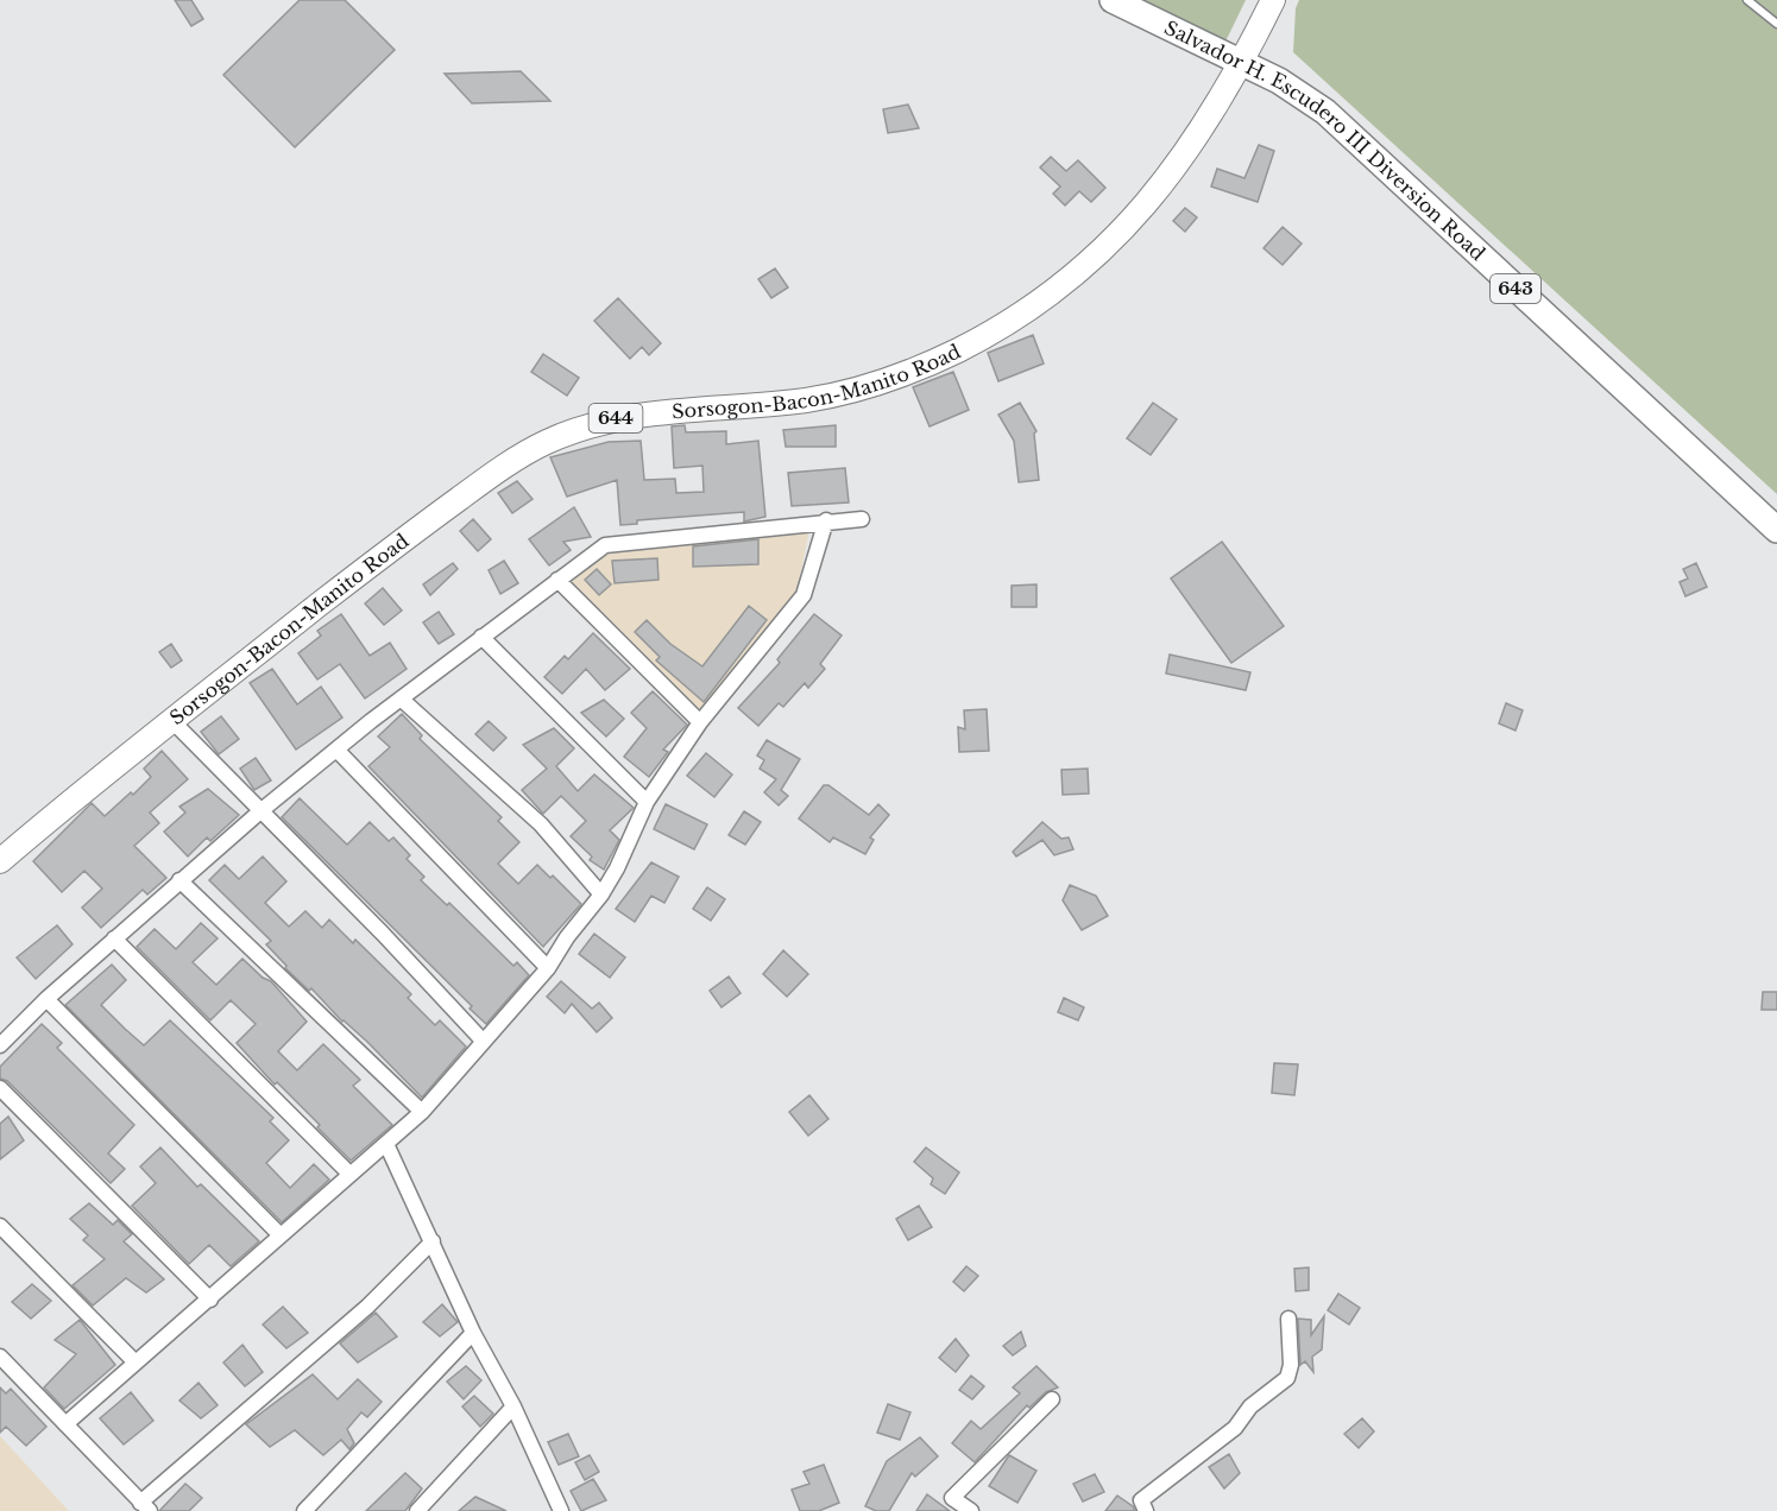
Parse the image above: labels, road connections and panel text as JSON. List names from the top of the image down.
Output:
{
  "streets": {
    "highway": ["Salvador H. Escudero III Diversion Road", "643"],
    "main road": ["Sorsogon-Bacon-Manito Road", "644"]
  },
  "crossings": [
    ["Salvador H. Escudero III Diversion Road", "Sorsogon-Bacon-Manito Road"]
  ]
}
